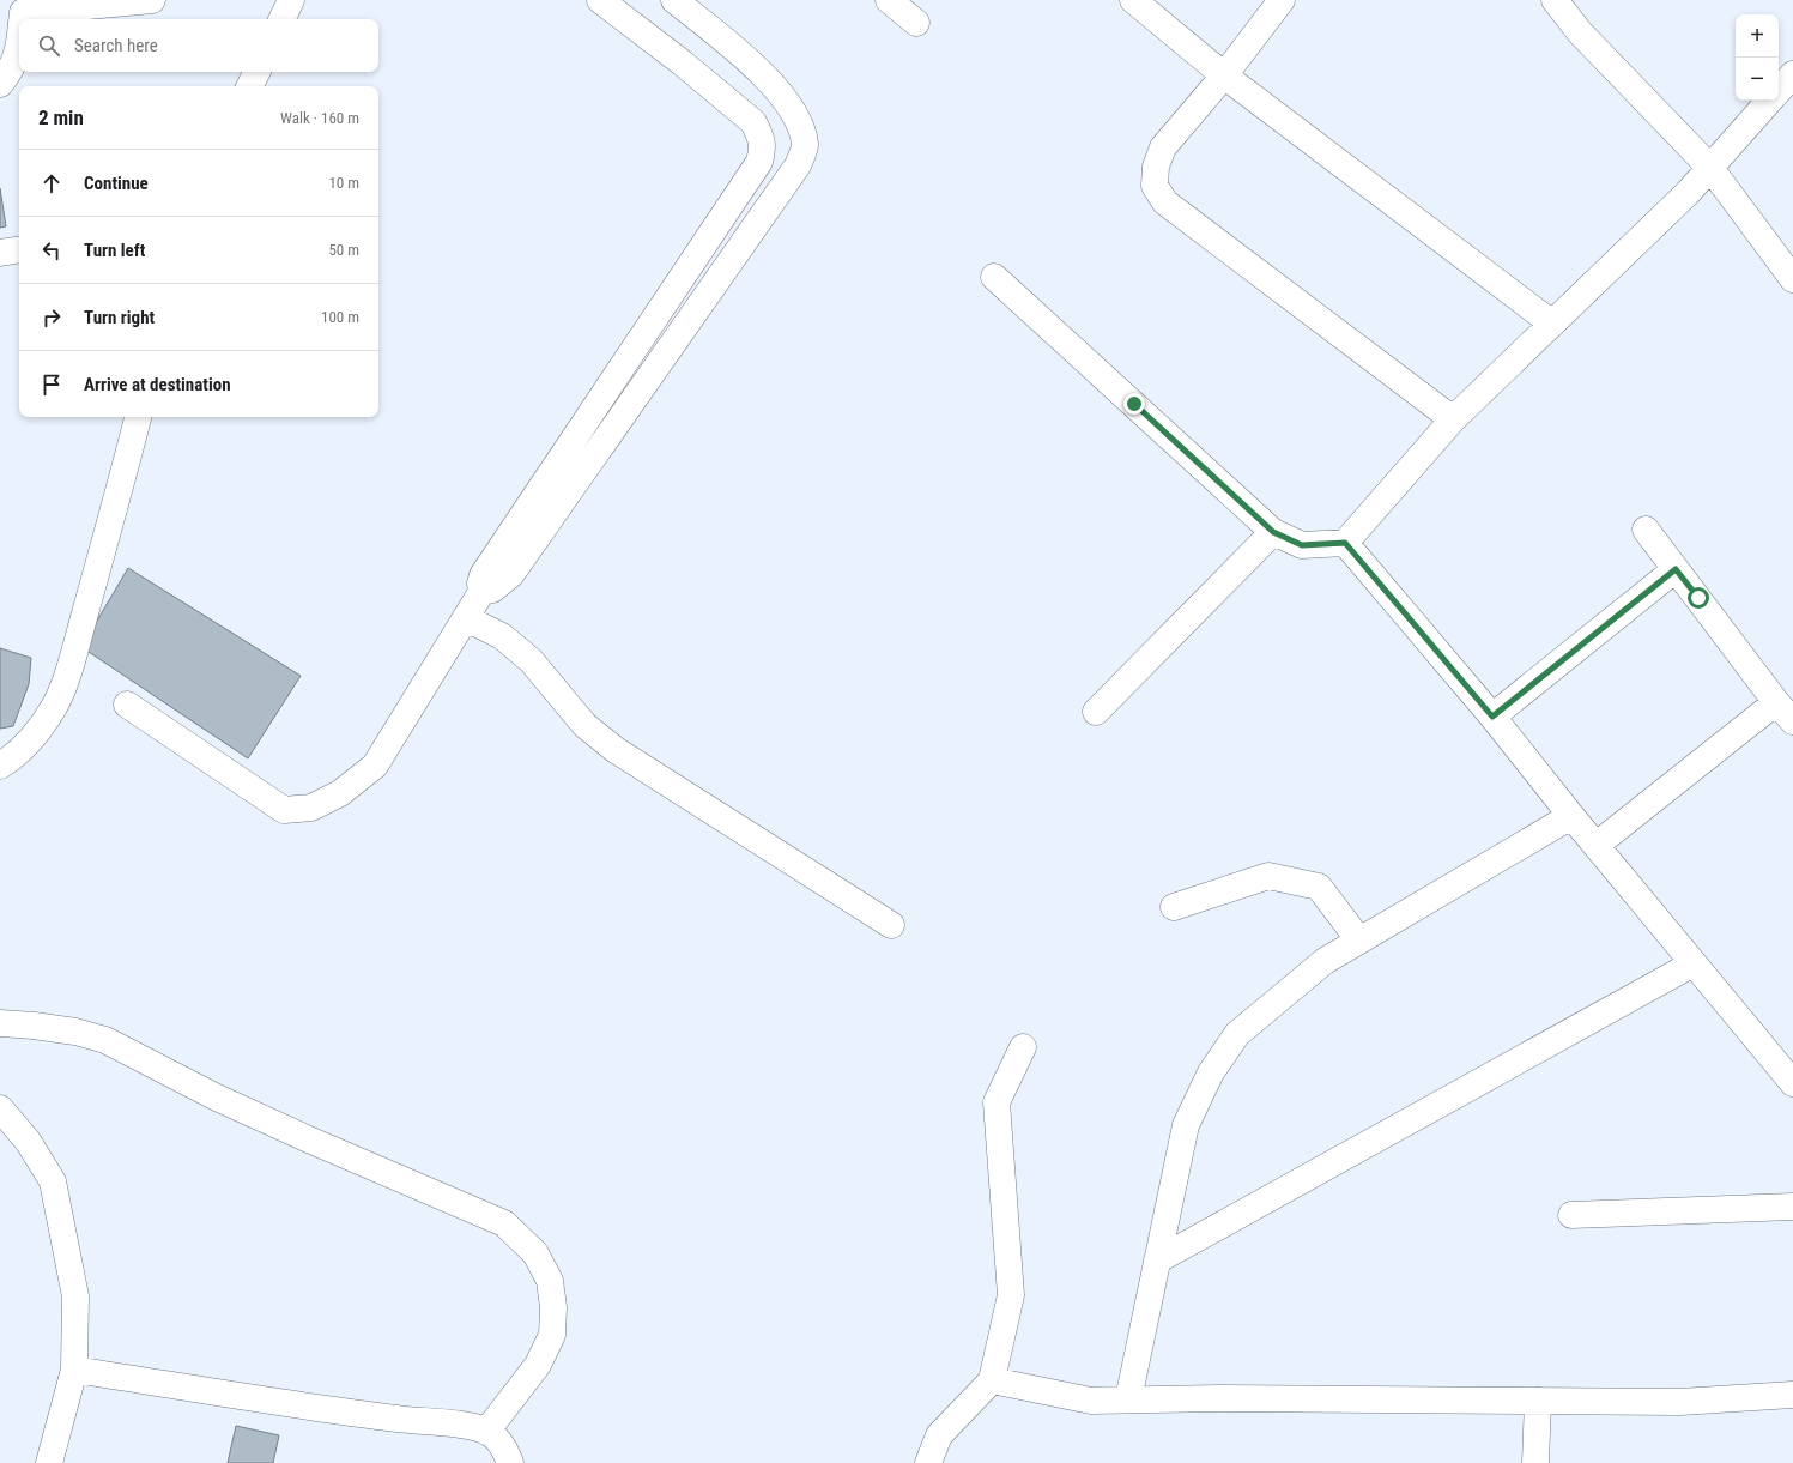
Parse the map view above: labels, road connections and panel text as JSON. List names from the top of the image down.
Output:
{
  "page": {
    "map_buttons": ["+", "−"],
    "search": "Search here",
    "heading": ["2 min", "Walk · 160 m"],
    "list": [
      ["Continue", "10 m"],
      ["Turn left", "50 m"],
      ["Turn right", "100 m"],
      "Arrive at destination"
    ]
  }
}
